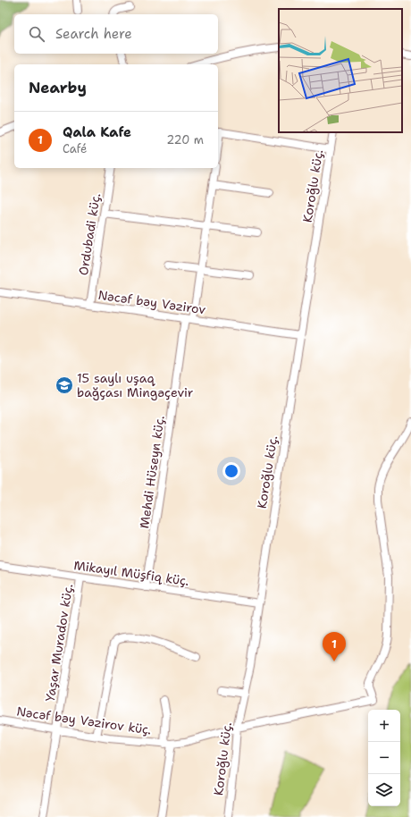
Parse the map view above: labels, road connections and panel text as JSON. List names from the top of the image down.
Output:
{
  "streets": {
    "street": [
      "Koroğlu küç.",
      "Ordubadi küç.",
      "Nəcəf bəy Vəzirov",
      "Mehdi Hüseyn küç.",
      "Mikayıl Müşfiq küç.",
      "Yaşar Muradov küç.",
      "Nəcəf bəy Vəzirov küç."
    ]
  },
  "crossings": [
    ["Koroğlu küç.", "Nəcəf bəy Vəzirov"],
    ["Koroğlu küç.", "Mikayıl Müşfiq küç."],
    ["Koroğlu küç.", "Nəcəf bəy Vəzirov küç."],
    ["Ordubadi küç.", "Nəcəf bəy Vəzirov"],
    ["Nəcəf bəy Vəzirov", "Mehdi Hüseyn küç."],
    ["Mehdi Hüseyn küç.", "Mikayıl Müşfiq küç."],
    ["Mikayıl Müşfiq küç.", "Yaşar Muradov küç."],
    ["Yaşar Muradov küç.", "Nəcəf bəy Vəzirov küç."]
  ],
  "places": {
    "school or university": ["15 saylı uşaq bağçası Mingəçevir"]
  },
  "page": {
    "search": "Search here",
    "heading": "Nearby",
    "list": [
      {
        "mark": "1",
        "name": "Qala Kafe",
        "note": "Café",
        "value": "220 m"
      }
    ],
    "pins": "1",
    "map_buttons": ["+", "−"]
  }
}
